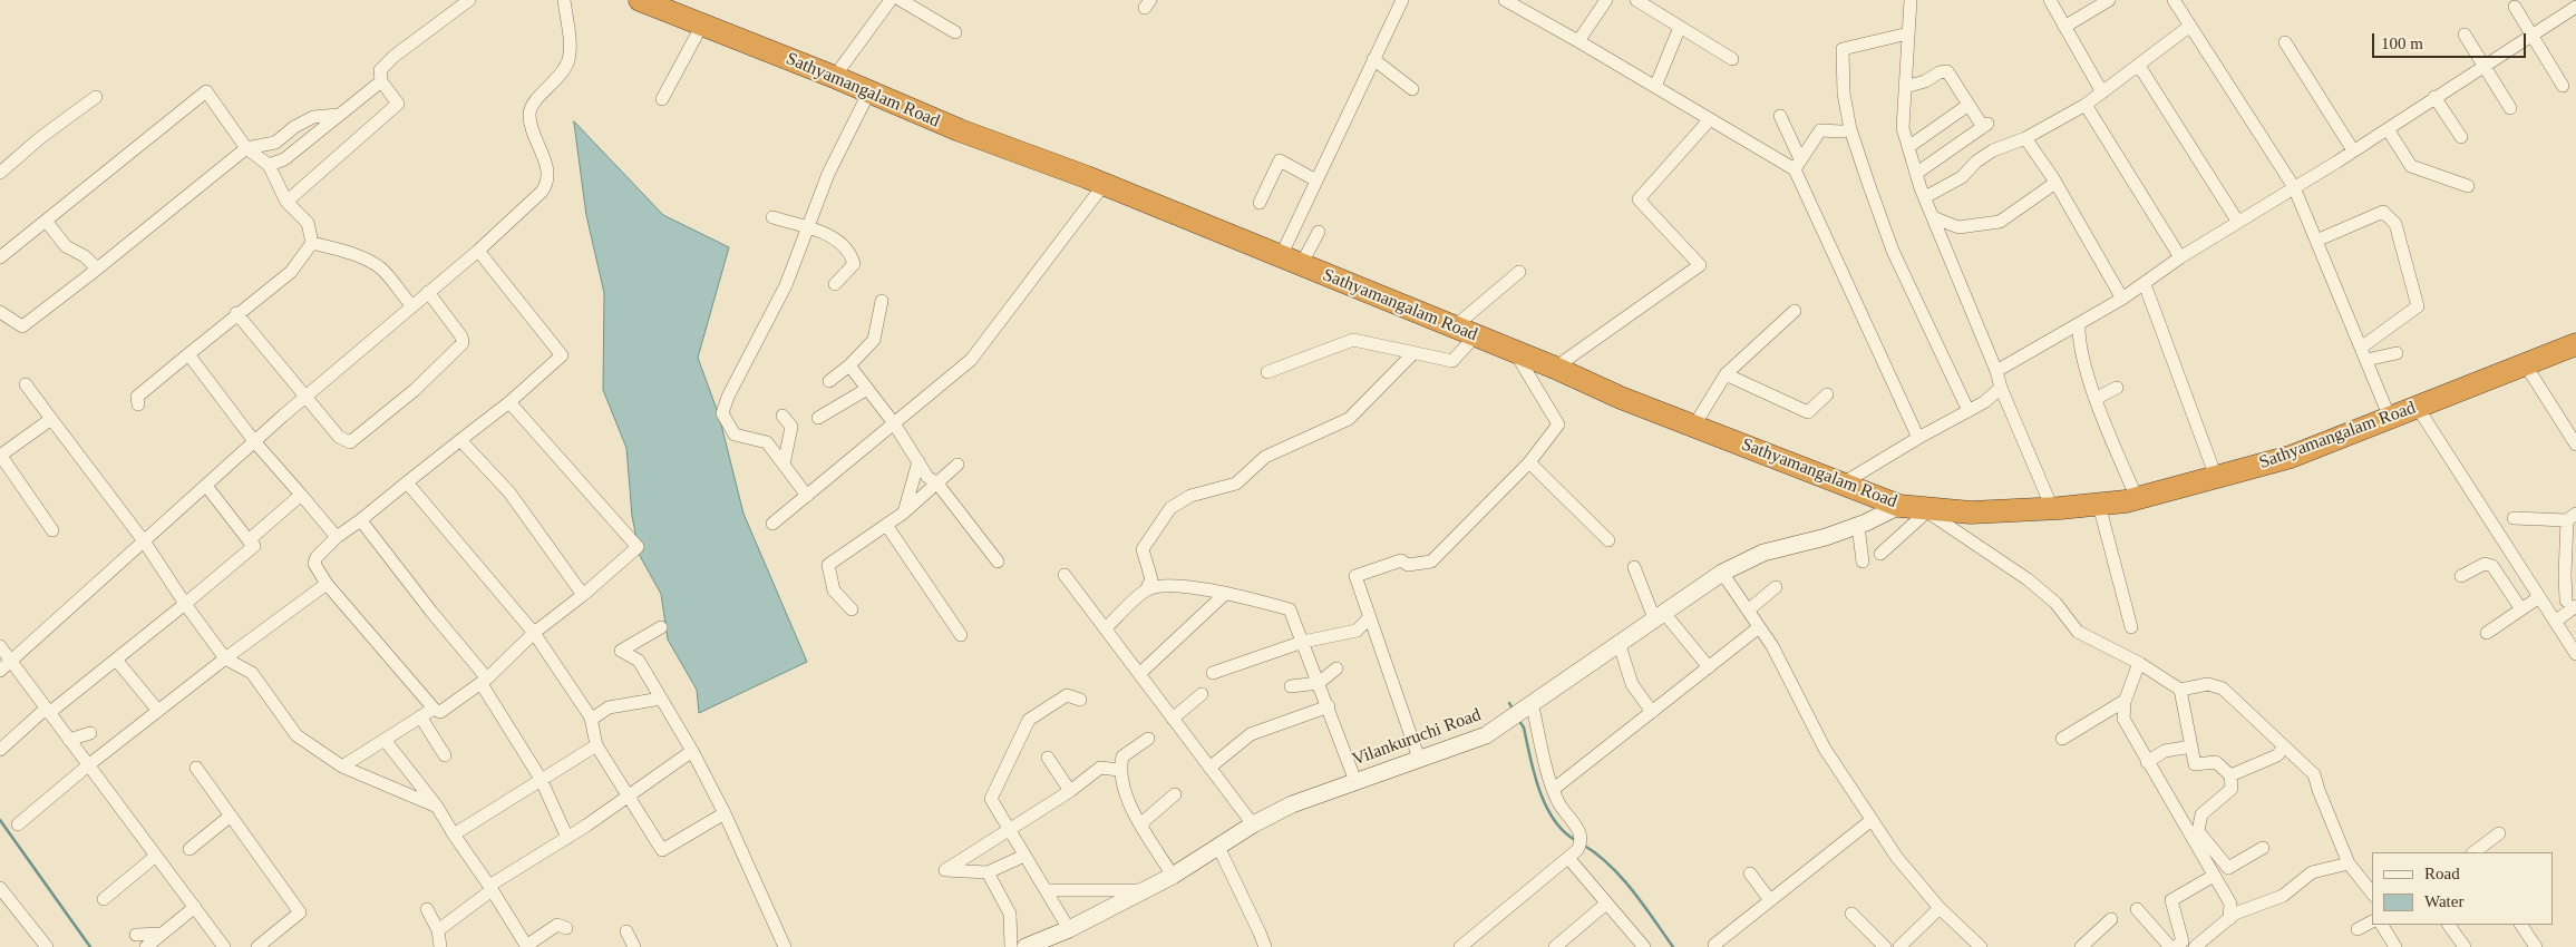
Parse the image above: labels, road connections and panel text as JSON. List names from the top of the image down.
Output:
{
  "streets": {
    "highway": ["Sathyamangalam Road"],
    "street": ["Vilankuruchi Road"]
  },
  "crossings": [
    ["Sathyamangalam Road", "Vilankuruchi Road"]
  ],
  "legend": ["Road", "Water"],
  "scale_bar": "100 m"
}
